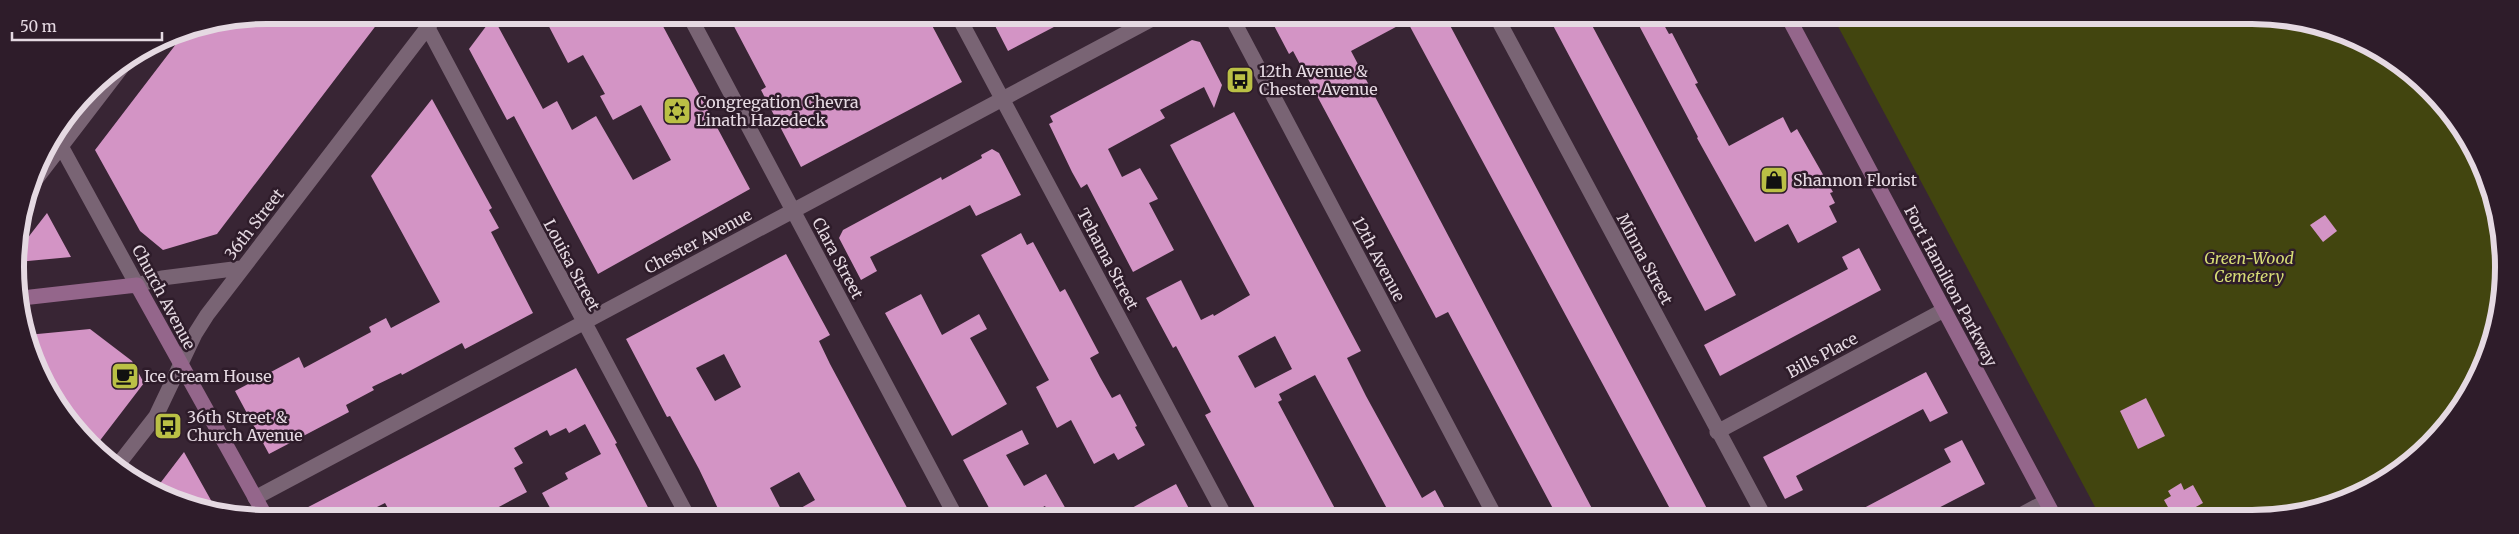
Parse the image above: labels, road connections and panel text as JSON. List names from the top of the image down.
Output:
{
  "streets": {
    "main road": ["Fort Hamilton Parkway", "Church Avenue"],
    "street": [
      "36th Street",
      "Chester Avenue",
      "Clara Street",
      "Tehama Street",
      "12th Avenue",
      "Minna Street",
      "Louisa Street",
      "Bills Place"
    ]
  },
  "crossings": [
    ["36th Street", "Louisa Street"],
    ["36th Street", "Church Avenue"],
    ["Chester Avenue", "Clara Street"],
    ["Chester Avenue", "Tehama Street"],
    ["Chester Avenue", "Louisa Street"],
    ["Chester Avenue", "Church Avenue"],
    ["Minna Street", "Bills Place"],
    ["Fort Hamilton Parkway", "Bills Place"]
  ],
  "parks": ["Green-Wood Cemetery"],
  "places": {
    "bus stop": ["12th Avenue & Chester Avenue", "36th Street & Church Avenue"],
    "synagogue": ["Congregation Chevra Linath Hazedeck"],
    "shop": ["Shannon Florist"],
    "cafe": ["Ice Cream House"]
  },
  "scale_bar": "50 m"
}
